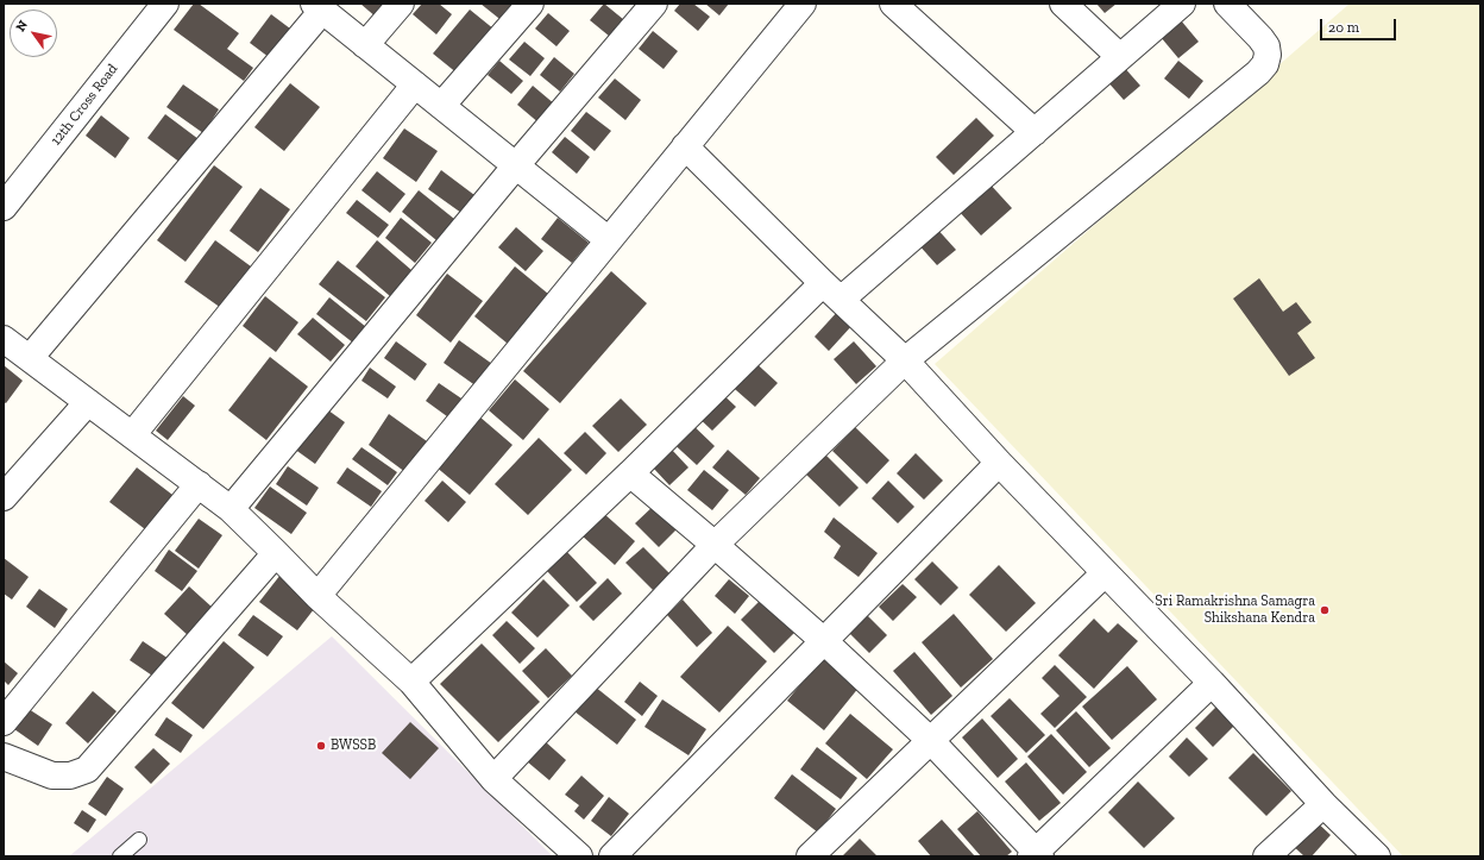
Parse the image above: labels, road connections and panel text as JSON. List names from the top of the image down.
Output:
{
  "streets": {
    "street": ["12th Cross Road"]
  },
  "places": ["Sri Ramakrishna Samagra Shikshana Kendra", "BWSSB"],
  "scale_bar": "20 m",
  "north": "top left"
}
